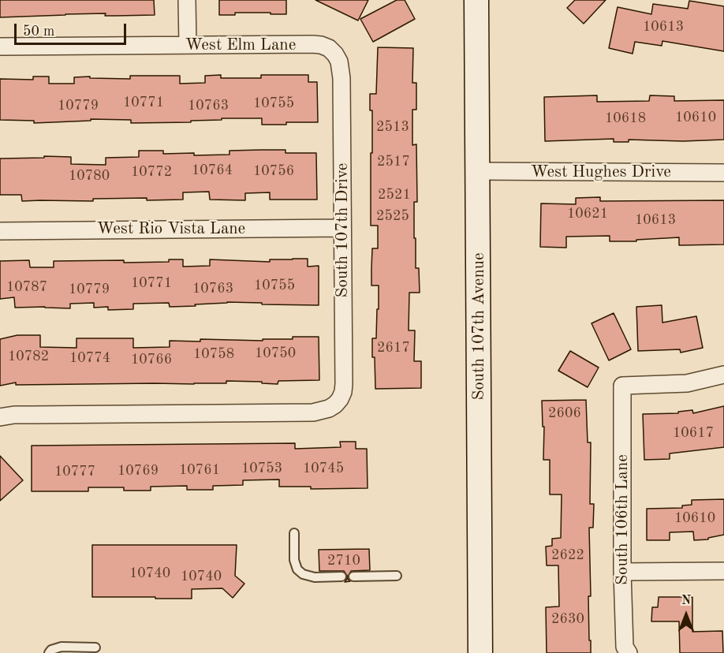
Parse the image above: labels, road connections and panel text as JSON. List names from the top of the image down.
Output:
{
  "streets": {
    "main road": ["South 107th Avenue"],
    "street": [
      "West Elm Lane",
      "West Hughes Drive",
      "West Rio Vista Lane",
      "South 107th Drive",
      "South 106th Lane"
    ]
  },
  "crossings": [
    ["West Elm Lane", "South 107th Drive"],
    ["West Hughes Drive", "South 107th Avenue"],
    ["West Rio Vista Lane", "South 107th Drive"]
  ],
  "house_numbers": [
    "10613",
    "10771",
    "10755",
    "10779",
    "10763",
    "10610",
    "10618",
    "2513",
    "2517",
    "10764",
    "10756",
    "10772",
    "10780",
    "2521",
    "10621",
    "2525",
    "10613",
    "10771",
    "10755",
    "10787",
    "10763",
    "10779",
    "2617",
    "10750",
    "10758",
    "10782",
    "10774",
    "10766",
    "2606",
    "10617",
    "10753",
    "10745",
    "10761",
    "10769",
    "10777",
    "10610",
    "2622",
    "2710",
    "10740",
    "10740",
    "2630"
  ],
  "scale_bar": "50 m",
  "north": "top"
}
